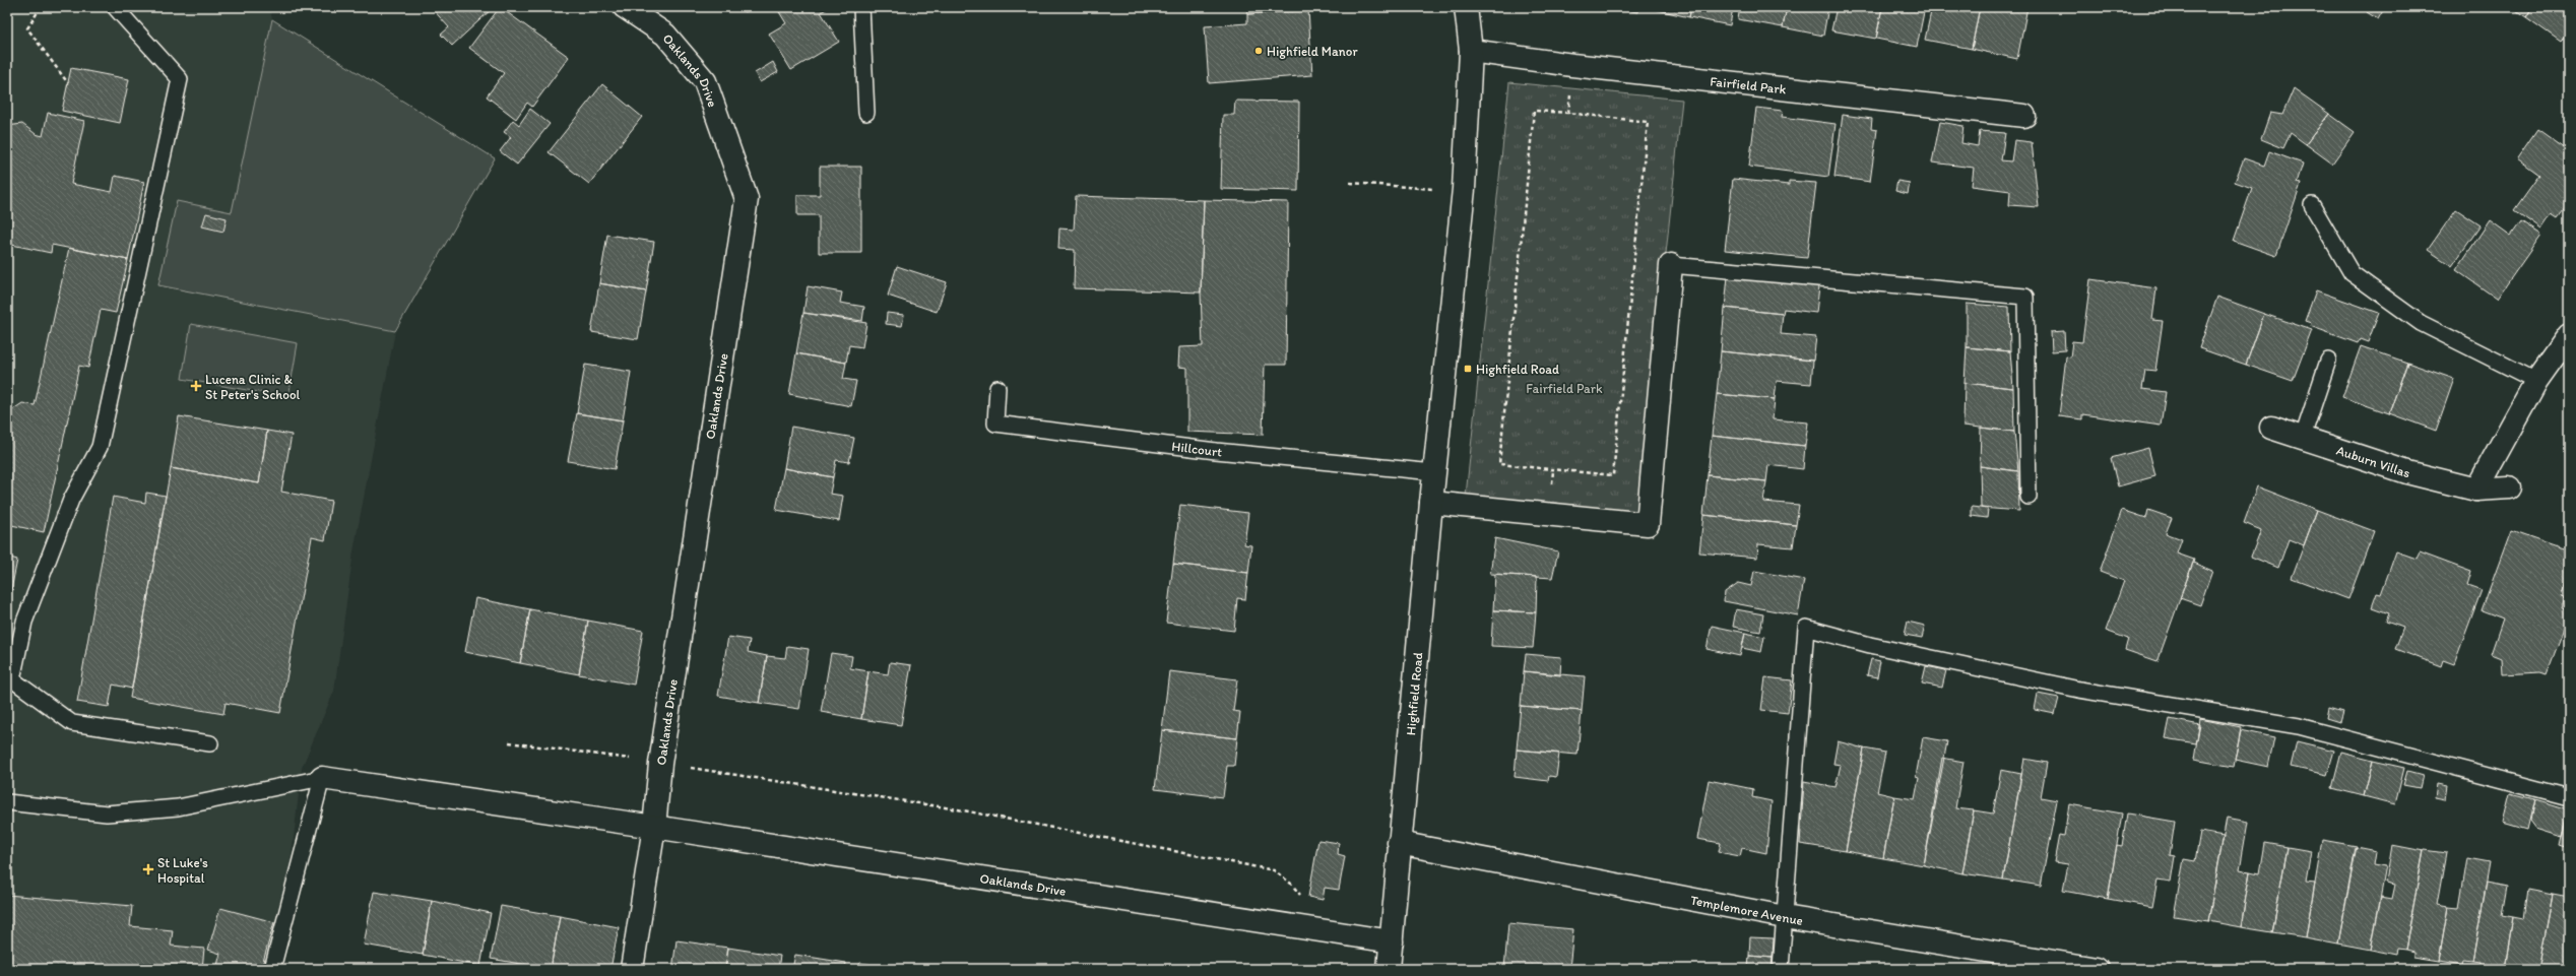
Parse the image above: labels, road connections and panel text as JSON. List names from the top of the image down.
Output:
{
  "streets": {
    "street": [
      "Oaklands Drive",
      "Fairfield Park",
      "Auburn Villas",
      "Highfield Road",
      "Templemore Avenue"
    ],
    "lane": ["Hillcourt"]
  },
  "crossings": [
    ["Oaklands Drive", "Highfield Road"],
    ["Fairfield Park", "Highfield Road"],
    ["Hillcourt", "Highfield Road"],
    ["Highfield Road", "Templemore Avenue"]
  ],
  "parks": ["Fairfield Park"],
  "places": {
    "other": ["Highfield Manor"],
    "transit": ["Highfield Road"],
    "health": ["Lucena Clinic & St Peter's School", "St Luke's Hospital"]
  }
}
